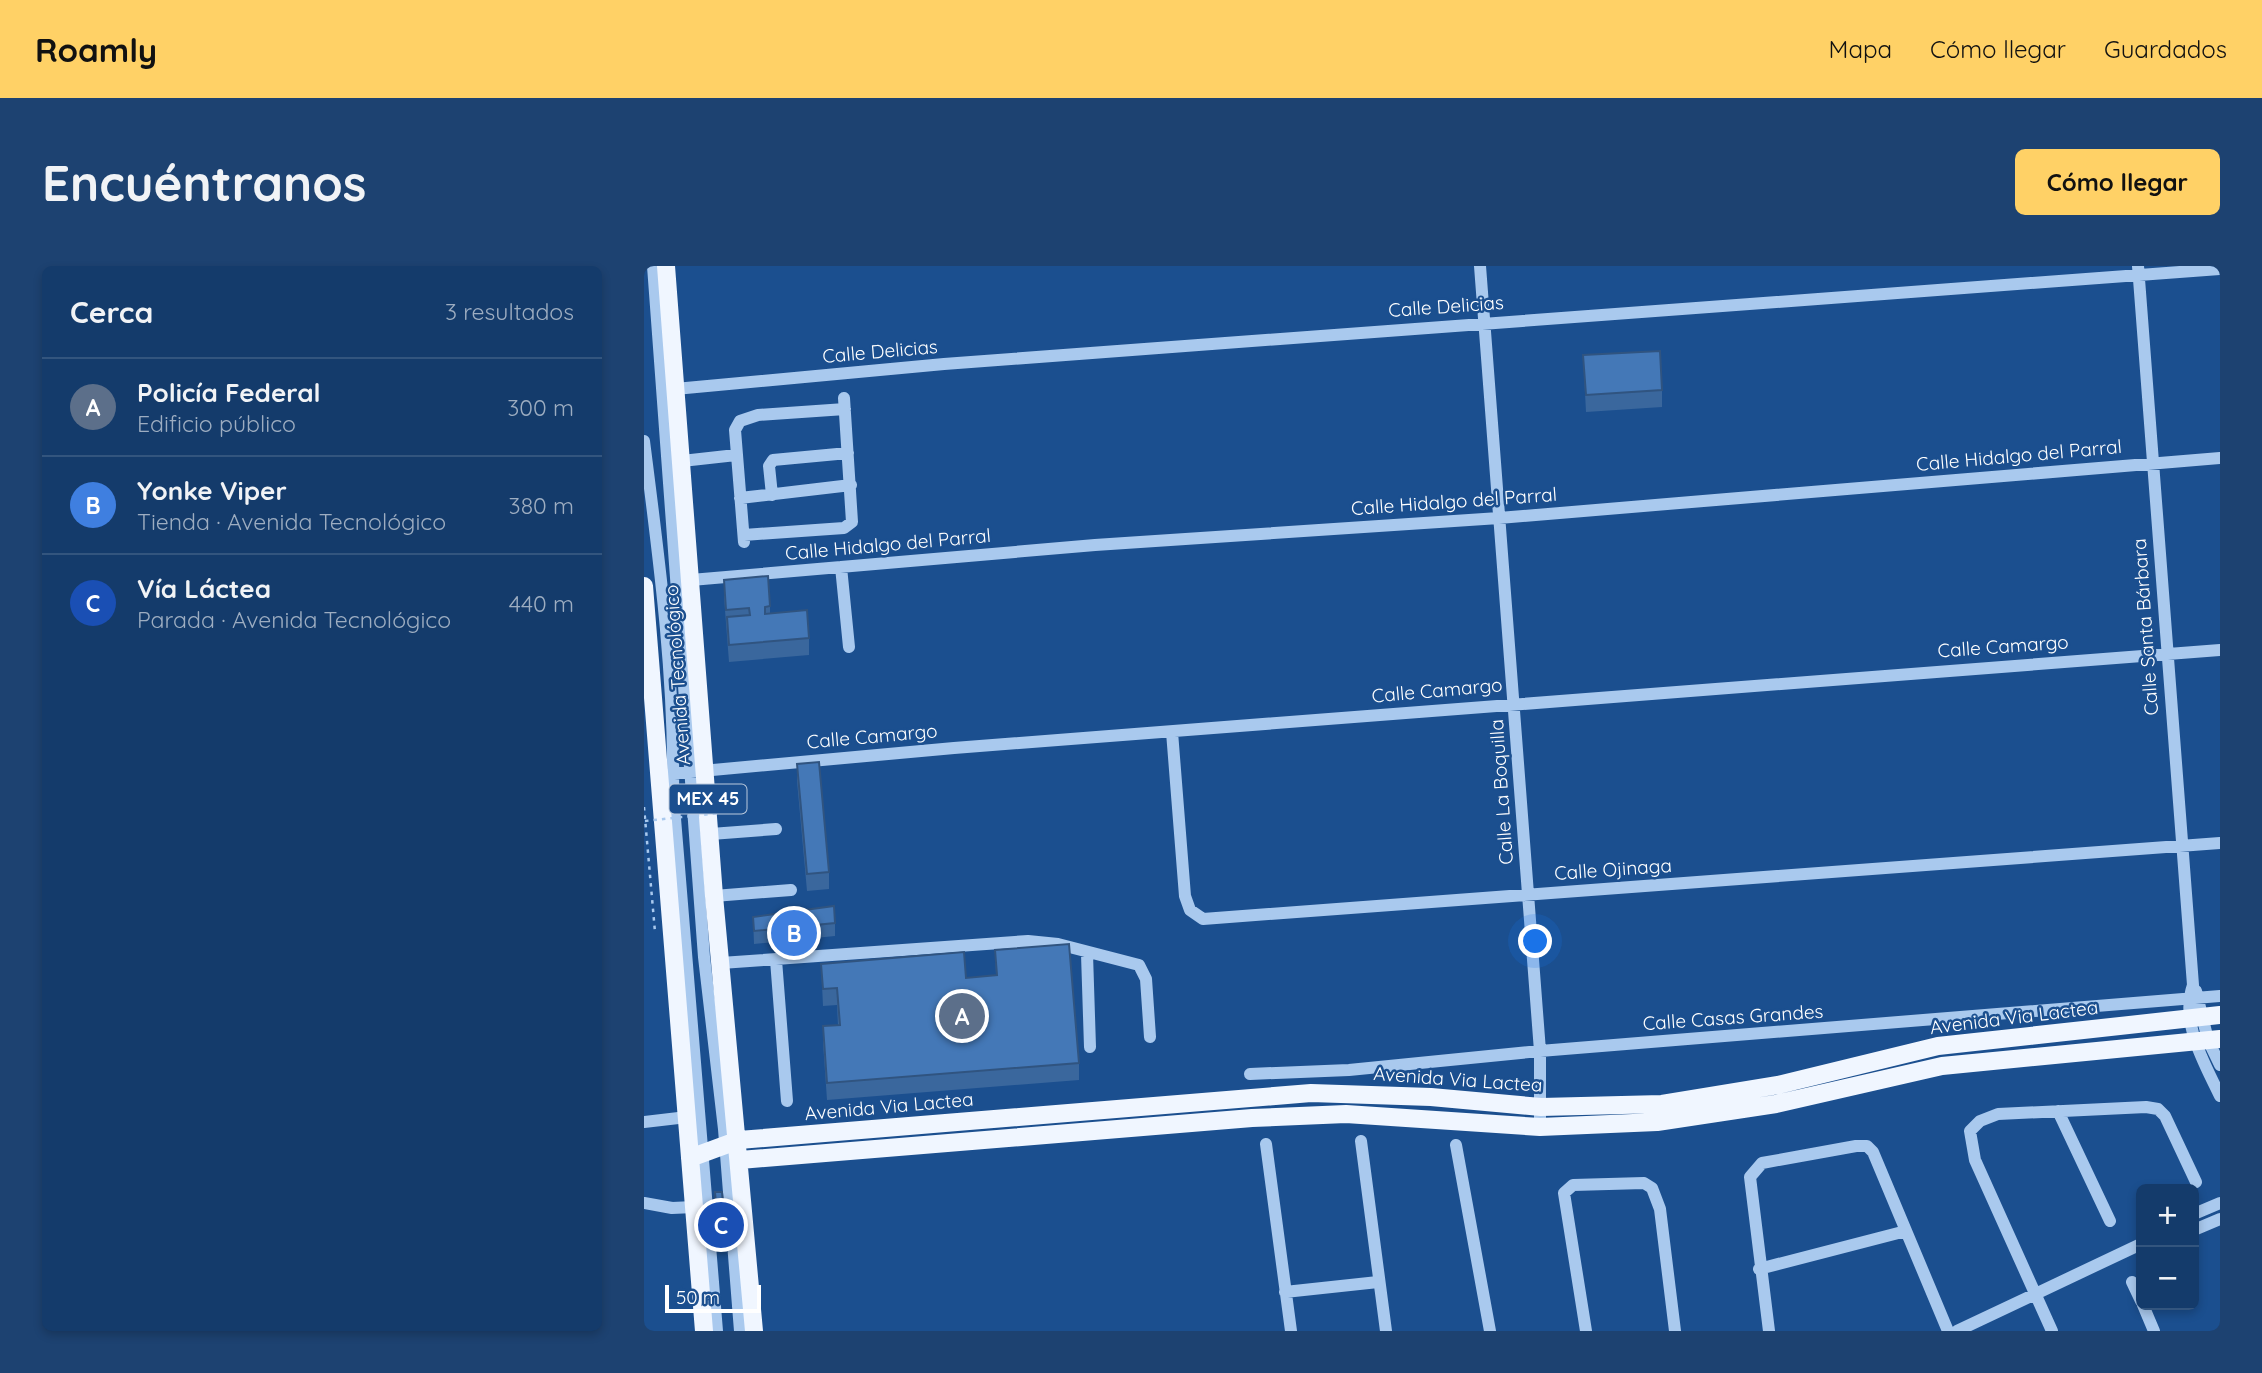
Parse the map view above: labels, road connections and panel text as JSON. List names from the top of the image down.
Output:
{
  "streets": {
    "main road": ["Avenida Tecnológico", "MEX 45", "Avenida Via Lactea"],
    "street": [
      "Calle Delicias",
      "Calle Hidalgo del Parral",
      "Calle Santa Bárbara",
      "Calle Camargo",
      "Calle La Boquilla",
      "Calle Ojinaga",
      "Calle Casas Grandes"
    ]
  },
  "crossings": [
    ["Calle Delicias", "Calle Santa Bárbara"],
    ["Calle Delicias", "Avenida Tecnológico"],
    ["Calle Delicias", "Calle La Boquilla"],
    ["Calle Hidalgo del Parral", "Calle Santa Bárbara"],
    ["Calle Hidalgo del Parral", "Avenida Tecnológico"],
    ["Calle Hidalgo del Parral", "Calle La Boquilla"],
    ["Calle Santa Bárbara", "Calle Camargo"],
    ["Calle Santa Bárbara", "Calle Ojinaga"],
    ["Calle Santa Bárbara", "Calle Casas Grandes"],
    ["Calle Santa Bárbara", "Avenida Via Lactea"],
    ["Calle Camargo", "Avenida Tecnológico"],
    ["Calle Camargo", "Calle La Boquilla"],
    ["Calle Camargo", "Calle Ojinaga"],
    ["Avenida Tecnológico", "Avenida Via Lactea"],
    ["Calle La Boquilla", "Calle Ojinaga"],
    ["Calle La Boquilla", "Calle Casas Grandes"],
    ["Calle La Boquilla", "Avenida Via Lactea"],
    ["Calle Casas Grandes", "Avenida Via Lactea"]
  ],
  "scale_bar": "50 m",
  "page": {
    "header": "Roamly",
    "nav": ["Mapa", "Cómo llegar", "Guardados"],
    "buttons": "Cómo llegar",
    "title": "Encuéntranos",
    "heading": ["Cerca", "3 resultados"],
    "list": [
      {
        "mark": "A",
        "name": "Policía Federal",
        "note": "Edificio público",
        "value": "300 m"
      },
      {
        "mark": "B",
        "name": "Yonke Viper",
        "note": "Tienda · Avenida Tecnológico",
        "value": "380 m"
      },
      {
        "mark": "C",
        "name": "Vía Láctea",
        "note": "Parada · Avenida Tecnológico",
        "value": "440 m"
      }
    ],
    "pins": ["B", "A", "C"],
    "map_buttons": ["+", "−"],
    "scale": "50 m"
  }
}
